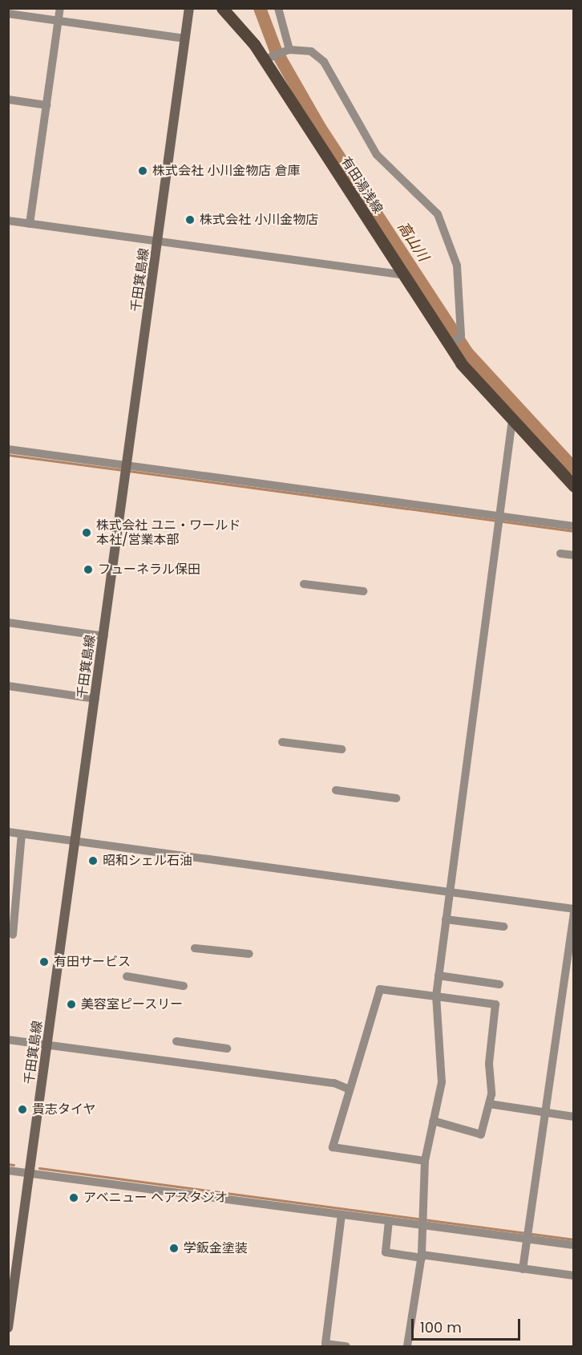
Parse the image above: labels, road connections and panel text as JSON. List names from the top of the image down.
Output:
{
  "streets": {
    "main road": ["有田湯浅線", "千田箕島線"]
  },
  "water": ["高山川"],
  "places": [
    "株式会社 小川金物店 倉庫",
    "株式会社 小川金物店",
    "株式会社 ユニ・ワールド 本社/営業本部",
    "フューネラル保田",
    "昭和シェル石油",
    "有田サービス",
    "美容室ピースリー",
    "貴志タイヤ",
    "アベニュー ヘアスタジオ",
    "学鈑金塗装"
  ],
  "scale_bar": "100 m"
}
